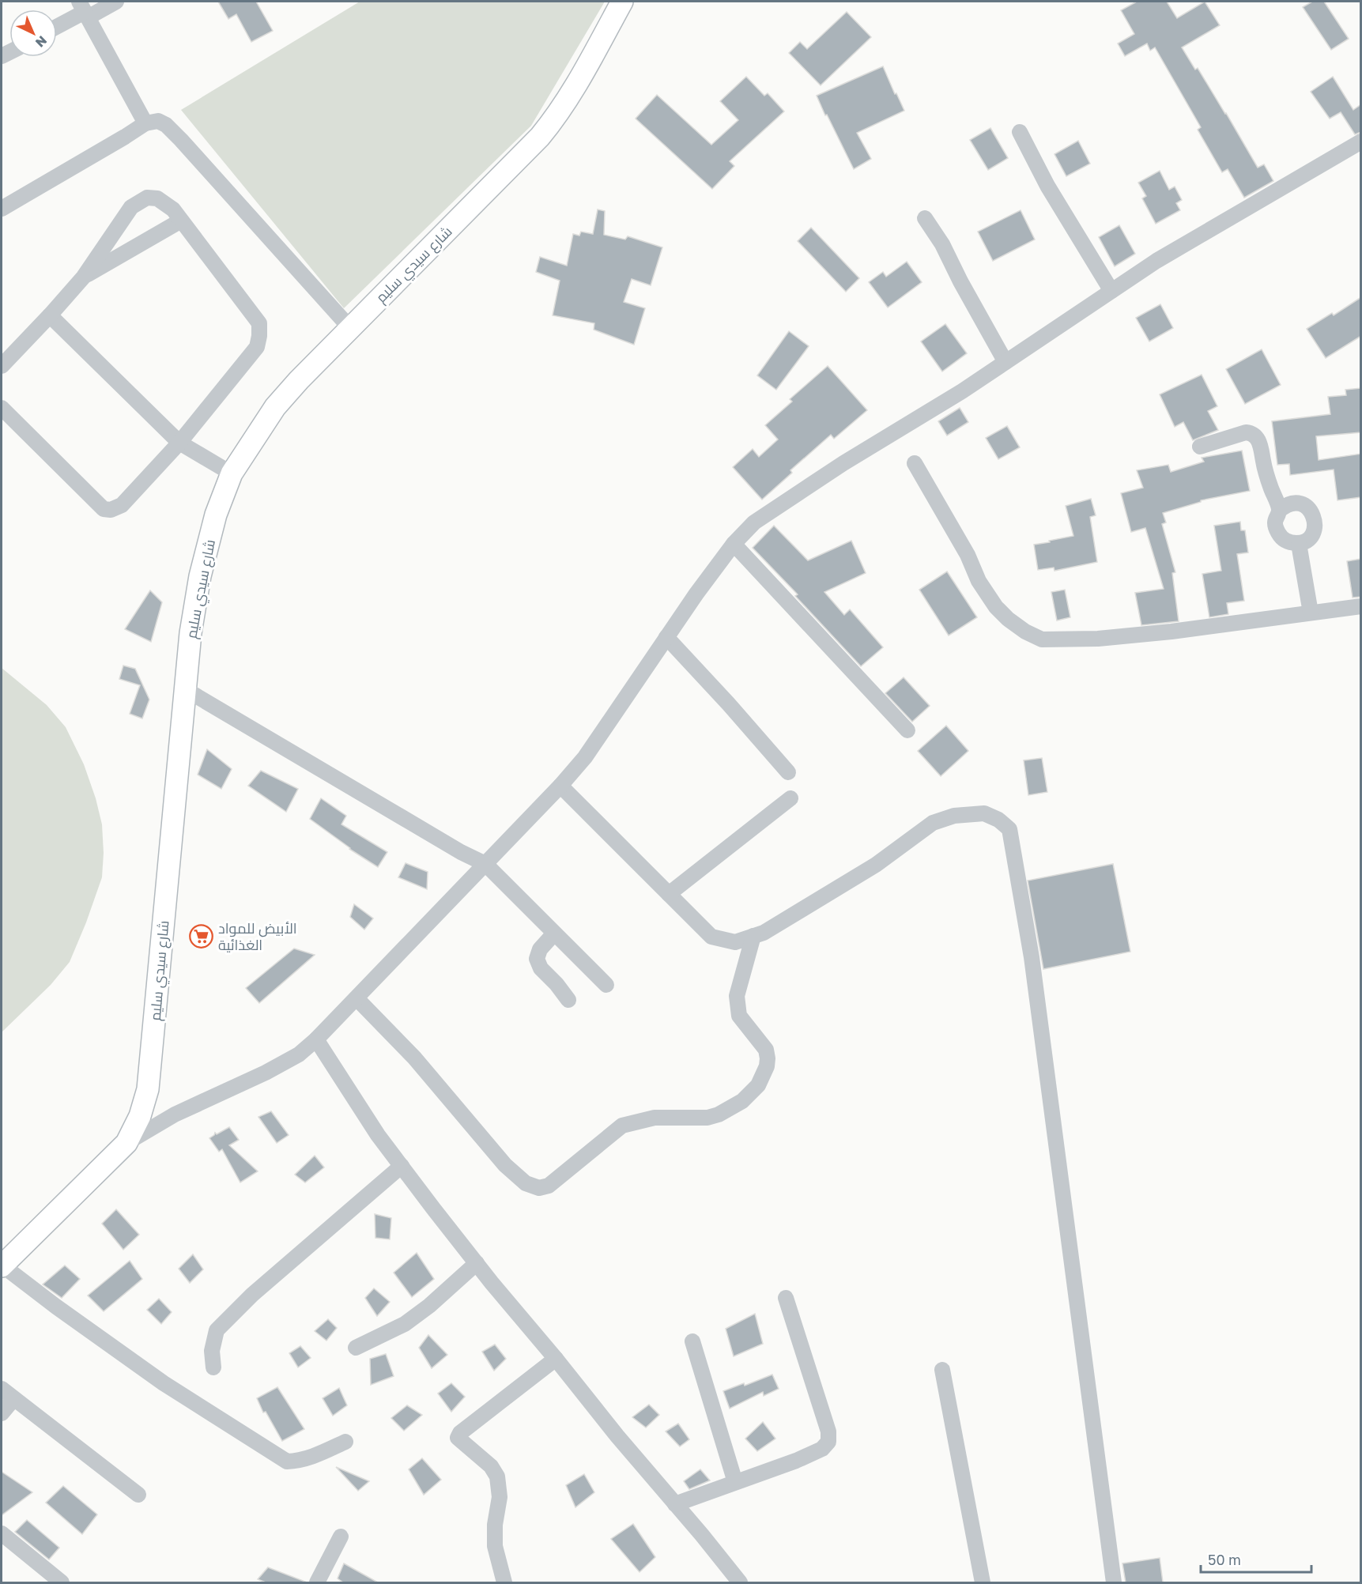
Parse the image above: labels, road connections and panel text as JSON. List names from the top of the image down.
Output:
{
  "streets": {
    "main road": ["شارع سيدي سليم"]
  },
  "places": {
    "supermarket": ["الأبيض للمواد الغذائية"]
  },
  "scale_bar": "50 m",
  "north": "bottom right"
}
